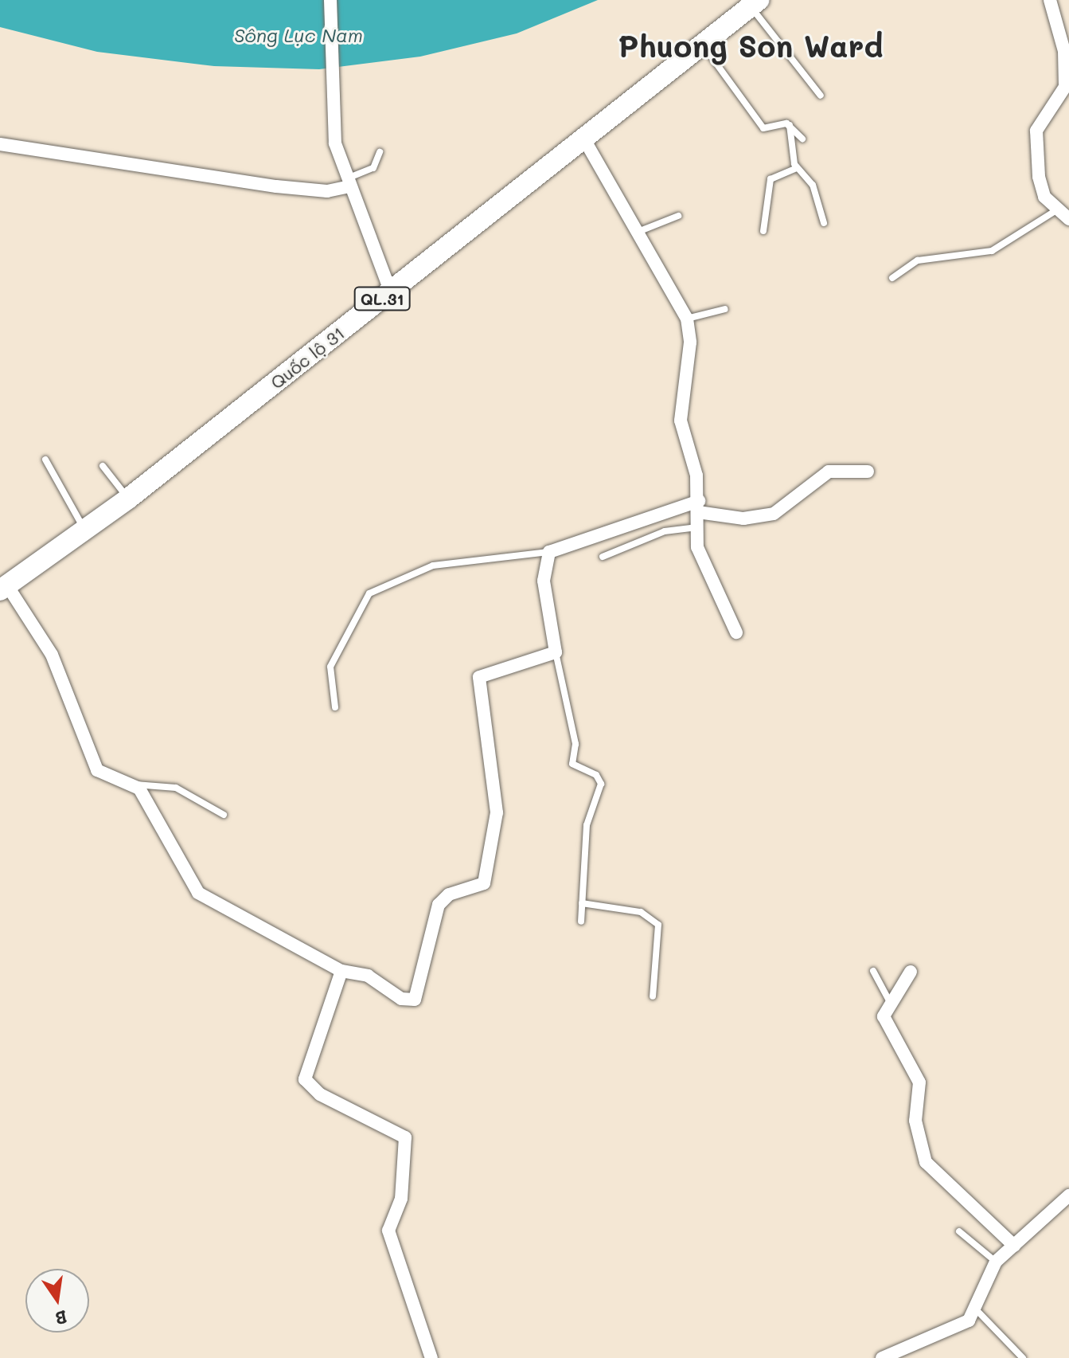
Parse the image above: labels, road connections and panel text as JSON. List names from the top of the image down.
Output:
{
  "streets": {
    "highway": ["QL.31", "Quốc lộ 31"]
  },
  "districts": ["Phuong Son Ward"],
  "water": ["Sông Lục Nam"],
  "north": "bottom"
}
